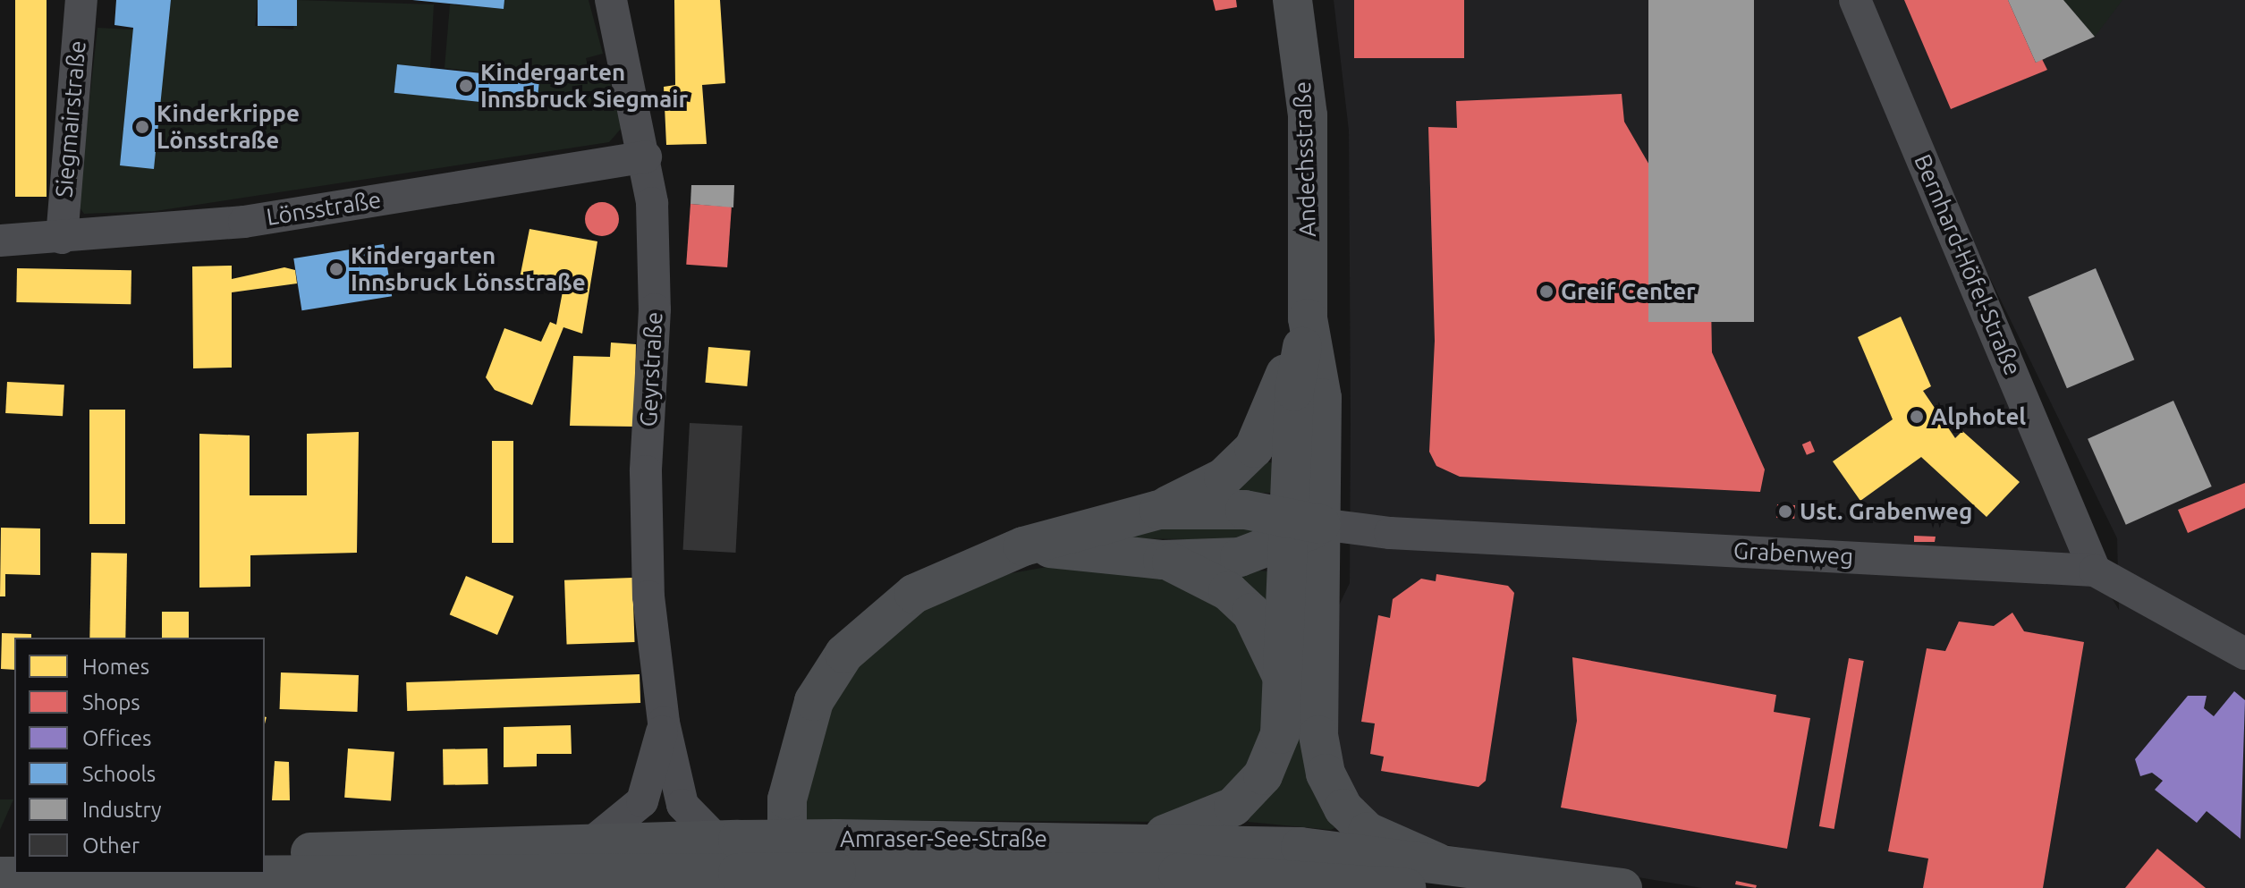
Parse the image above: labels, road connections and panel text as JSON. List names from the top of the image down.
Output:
{
  "streets": {
    "main road": ["Andechsstraße", "Amraser-See-Straße"],
    "street": [
      "Siegmairstraße",
      "Lönsstraße",
      "Bernhard-Höfel-Straße",
      "Geyrstraße",
      "Grabenweg"
    ]
  },
  "crossings": [
    ["Siegmairstraße", "Lönsstraße"],
    ["Andechsstraße", "Grabenweg"],
    ["Lönsstraße", "Geyrstraße"],
    ["Bernhard-Höfel-Straße", "Grabenweg"],
    ["Geyrstraße", "Amraser-See-Straße"]
  ],
  "places": [
    "Kindergarten Innsbruck Siegmair",
    "Kinderkrippe Lönsstraße",
    "Kindergarten Innsbruck Lönsstraße",
    "Greif Center",
    "Alphotel",
    "Ust. Grabenweg"
  ],
  "legend": [
    "Homes",
    "Shops",
    "Offices",
    "Schools",
    "Industry",
    "Other"
  ]
}
